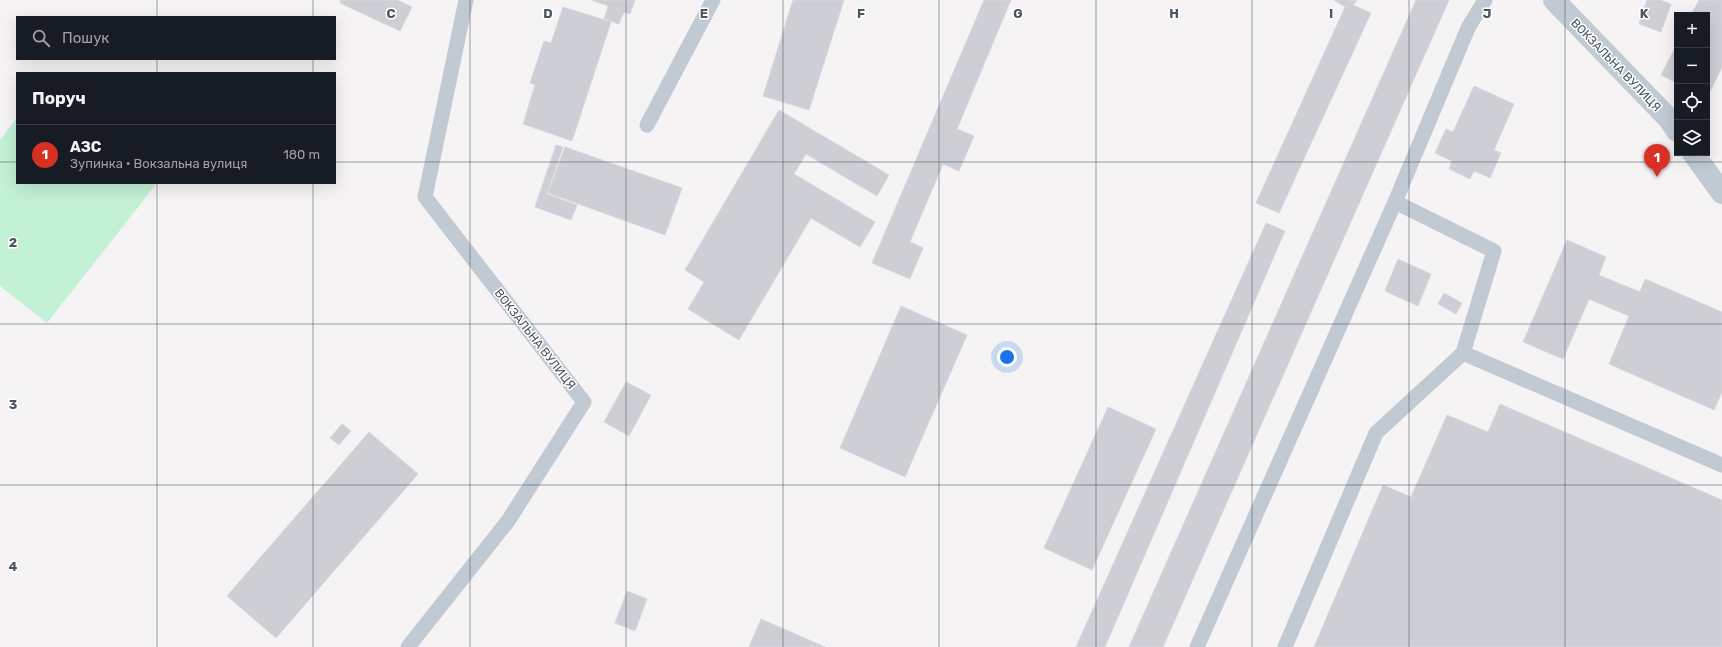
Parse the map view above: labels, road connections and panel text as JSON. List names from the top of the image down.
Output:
{
  "streets": {
    "street": ["ВОКЗАЛЬНА ВУЛИЦЯ"]
  },
  "page": {
    "map_buttons": ["+", "−"],
    "search": "Пошук",
    "heading": "Поруч",
    "list": [
      {
        "mark": "1",
        "name": "АЗС",
        "note": "Зупинка · Вокзальна вулиця",
        "value": "180 m"
      }
    ],
    "pins": "1"
  },
  "grid": {
    "columns": [
      "C",
      "D",
      "E",
      "F",
      "G",
      "H",
      "I",
      "J",
      "K"
    ],
    "rows": ["2", "3", "4"]
  }
}
